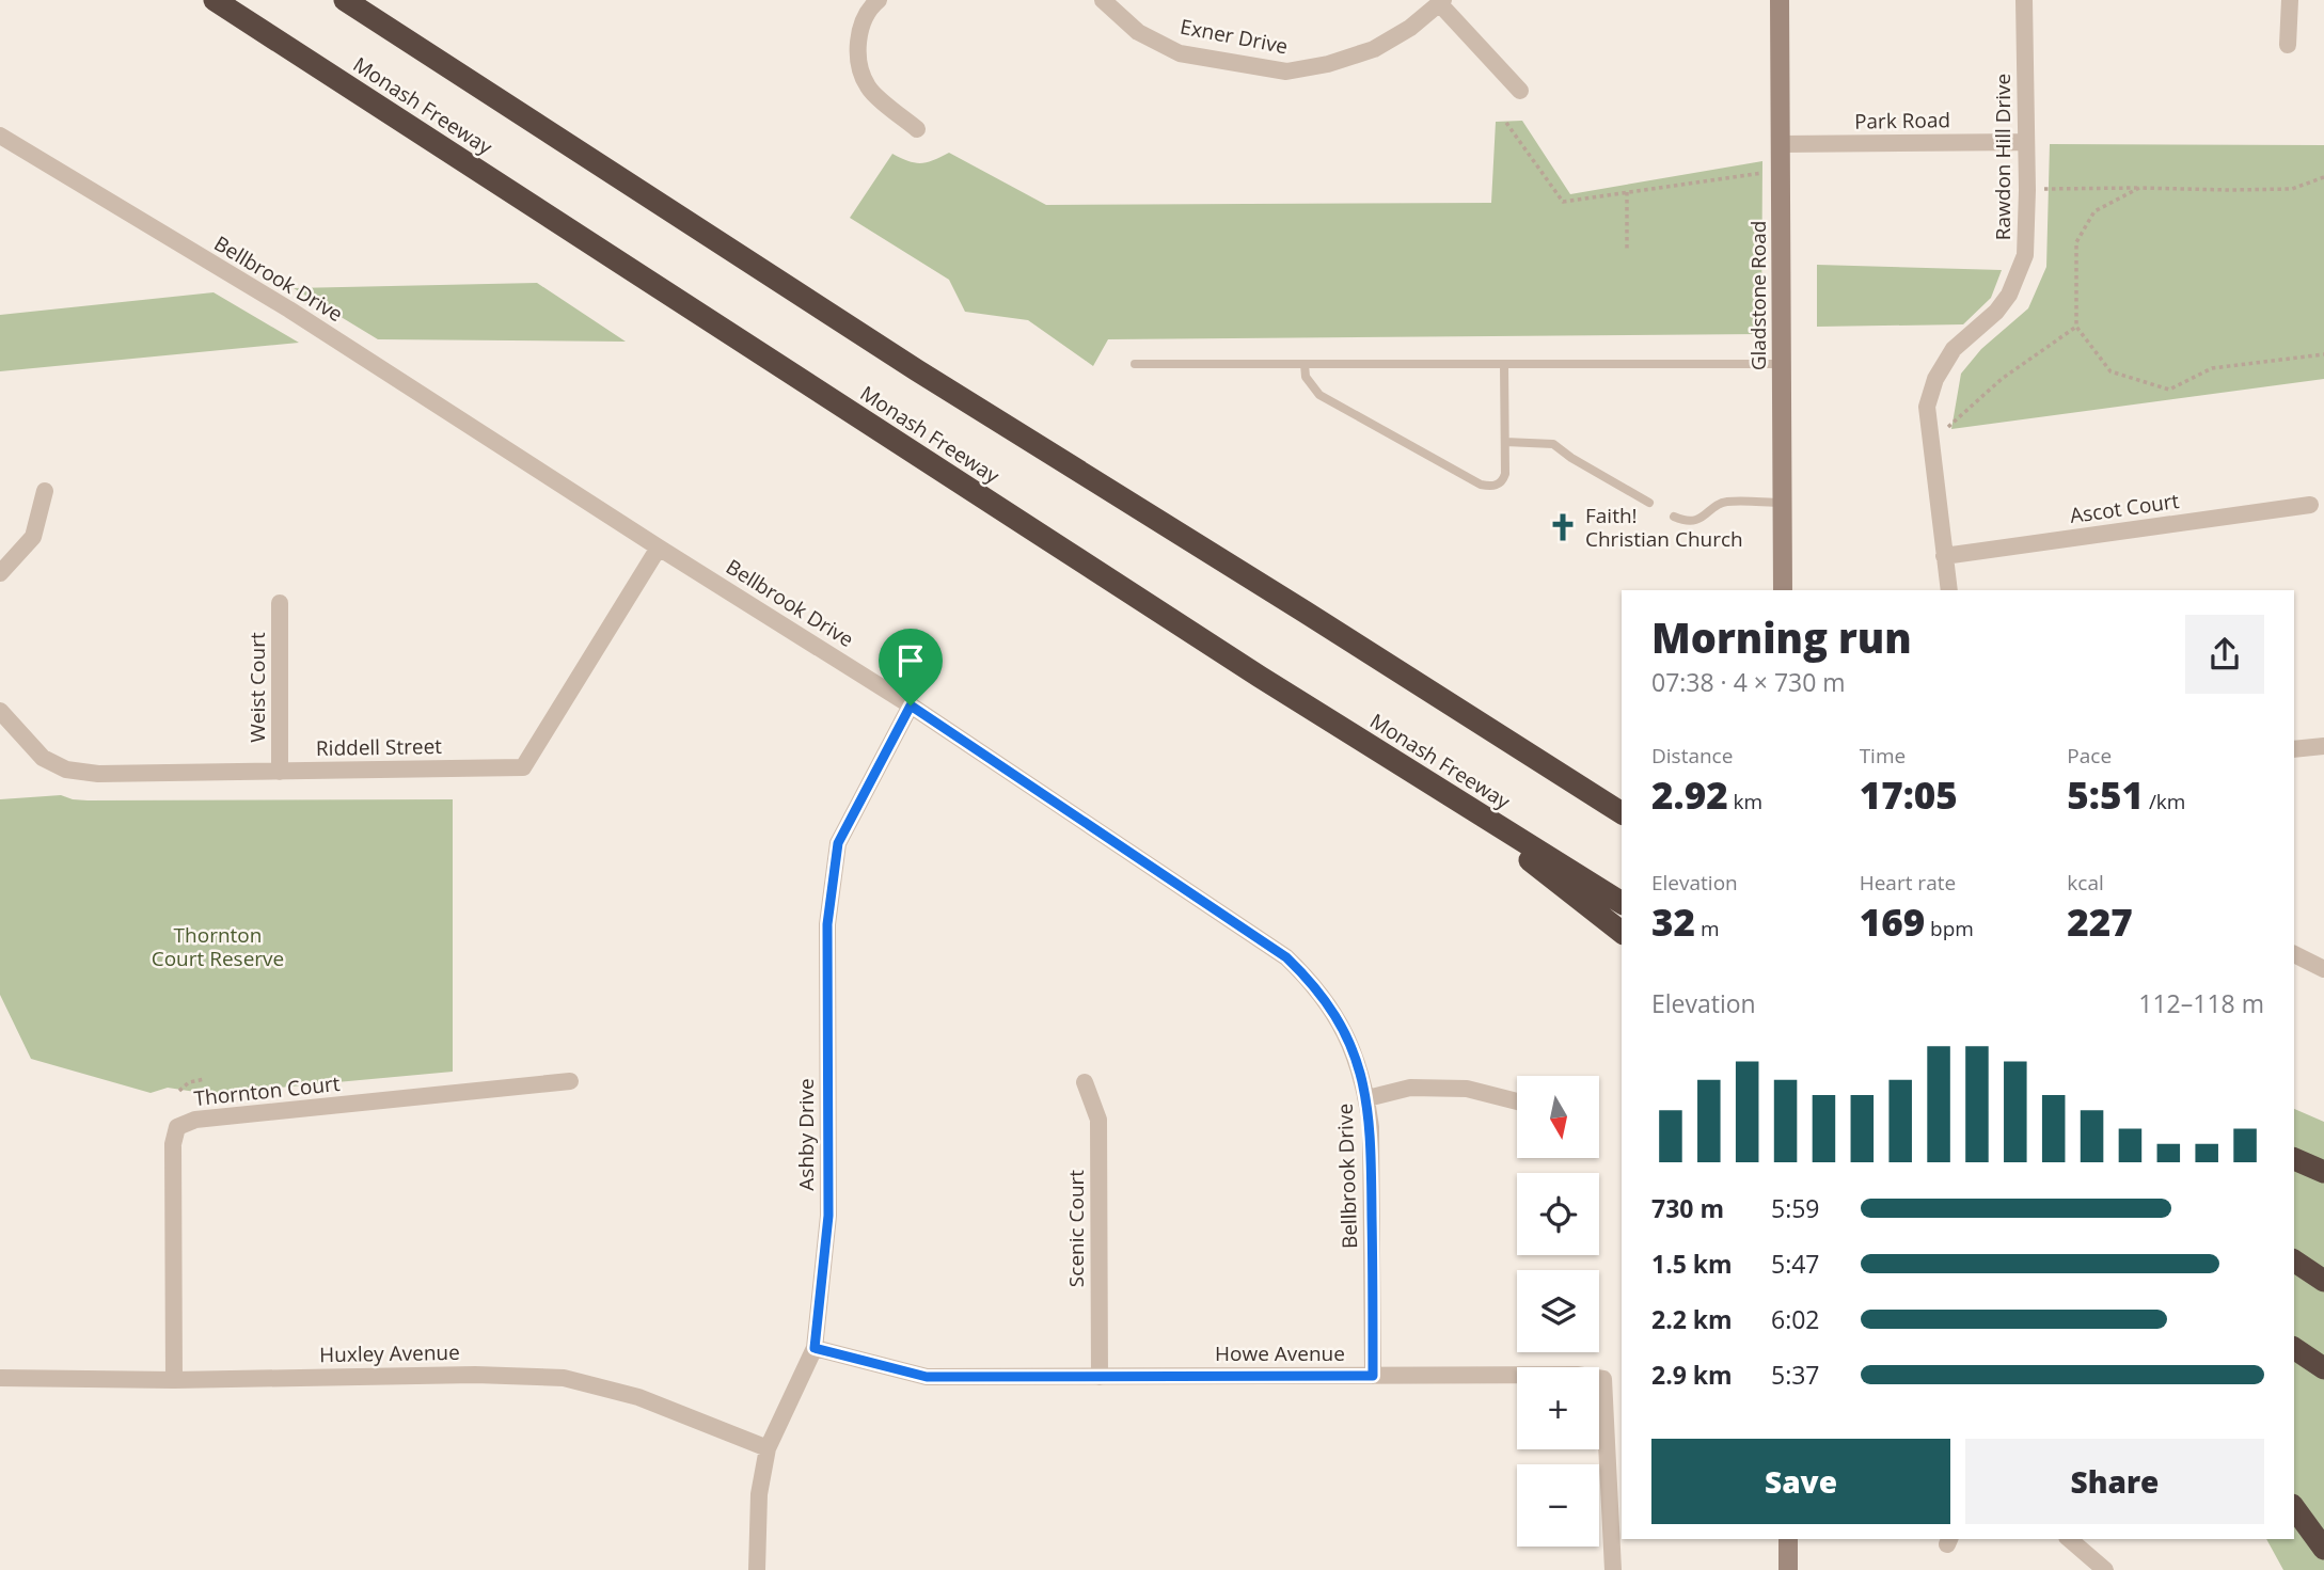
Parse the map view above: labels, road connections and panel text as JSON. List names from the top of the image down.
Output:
{
  "streets": {
    "highway": ["Monash Freeway"],
    "main road": ["Gladstone Road"],
    "street": [
      "Exner Drive",
      "Park Road",
      "Rawdon Hill Drive",
      "Bellbrook Drive",
      "Ascot Court",
      "Weist Court",
      "Riddell Street",
      "Thornton Court",
      "Ashby Drive",
      "Scenic Court",
      "Huxley Avenue",
      "Howe Avenue"
    ]
  },
  "crossings": [
    ["Park Road", "Rawdon Hill Drive"],
    ["Park Road", "Gladstone Road"],
    ["Rawdon Hill Drive", "Ascot Court"],
    ["Bellbrook Drive", "Riddell Street"],
    ["Bellbrook Drive", "Ashby Drive"],
    ["Bellbrook Drive", "Howe Avenue"],
    ["Weist Court", "Riddell Street"],
    ["Thornton Court", "Huxley Avenue"],
    ["Ashby Drive", "Huxley Avenue"],
    ["Ashby Drive", "Howe Avenue"],
    ["Scenic Court", "Howe Avenue"]
  ],
  "parks": ["Thornton Court Reserve"],
  "places": {
    "church": ["Faith! Christian Church"]
  },
  "north": "bottom",
  "page": {
    "heading": ["Morning run", "07:38 · 4 × 730 m"],
    "stats": [
      ["Distance", "2.92 km"],
      ["Time", "17:05"],
      ["Pace", "5:51 /km"],
      ["Elevation", "32 m"],
      ["Heart rate", "169 bpm"],
      ["kcal", "227"]
    ],
    "chart": ["Elevation", "112–118 m"],
    "map_buttons": ["+", "−"],
    "list": [
      {
        "name": "730 m",
        "note": "5:59"
      },
      {
        "name": "1.5 km",
        "note": "5:47"
      },
      {
        "name": "2.2 km",
        "note": "6:02"
      },
      {
        "name": "2.9 km",
        "note": "5:37"
      }
    ],
    "buttons": ["Save", "Share"]
  }
}
